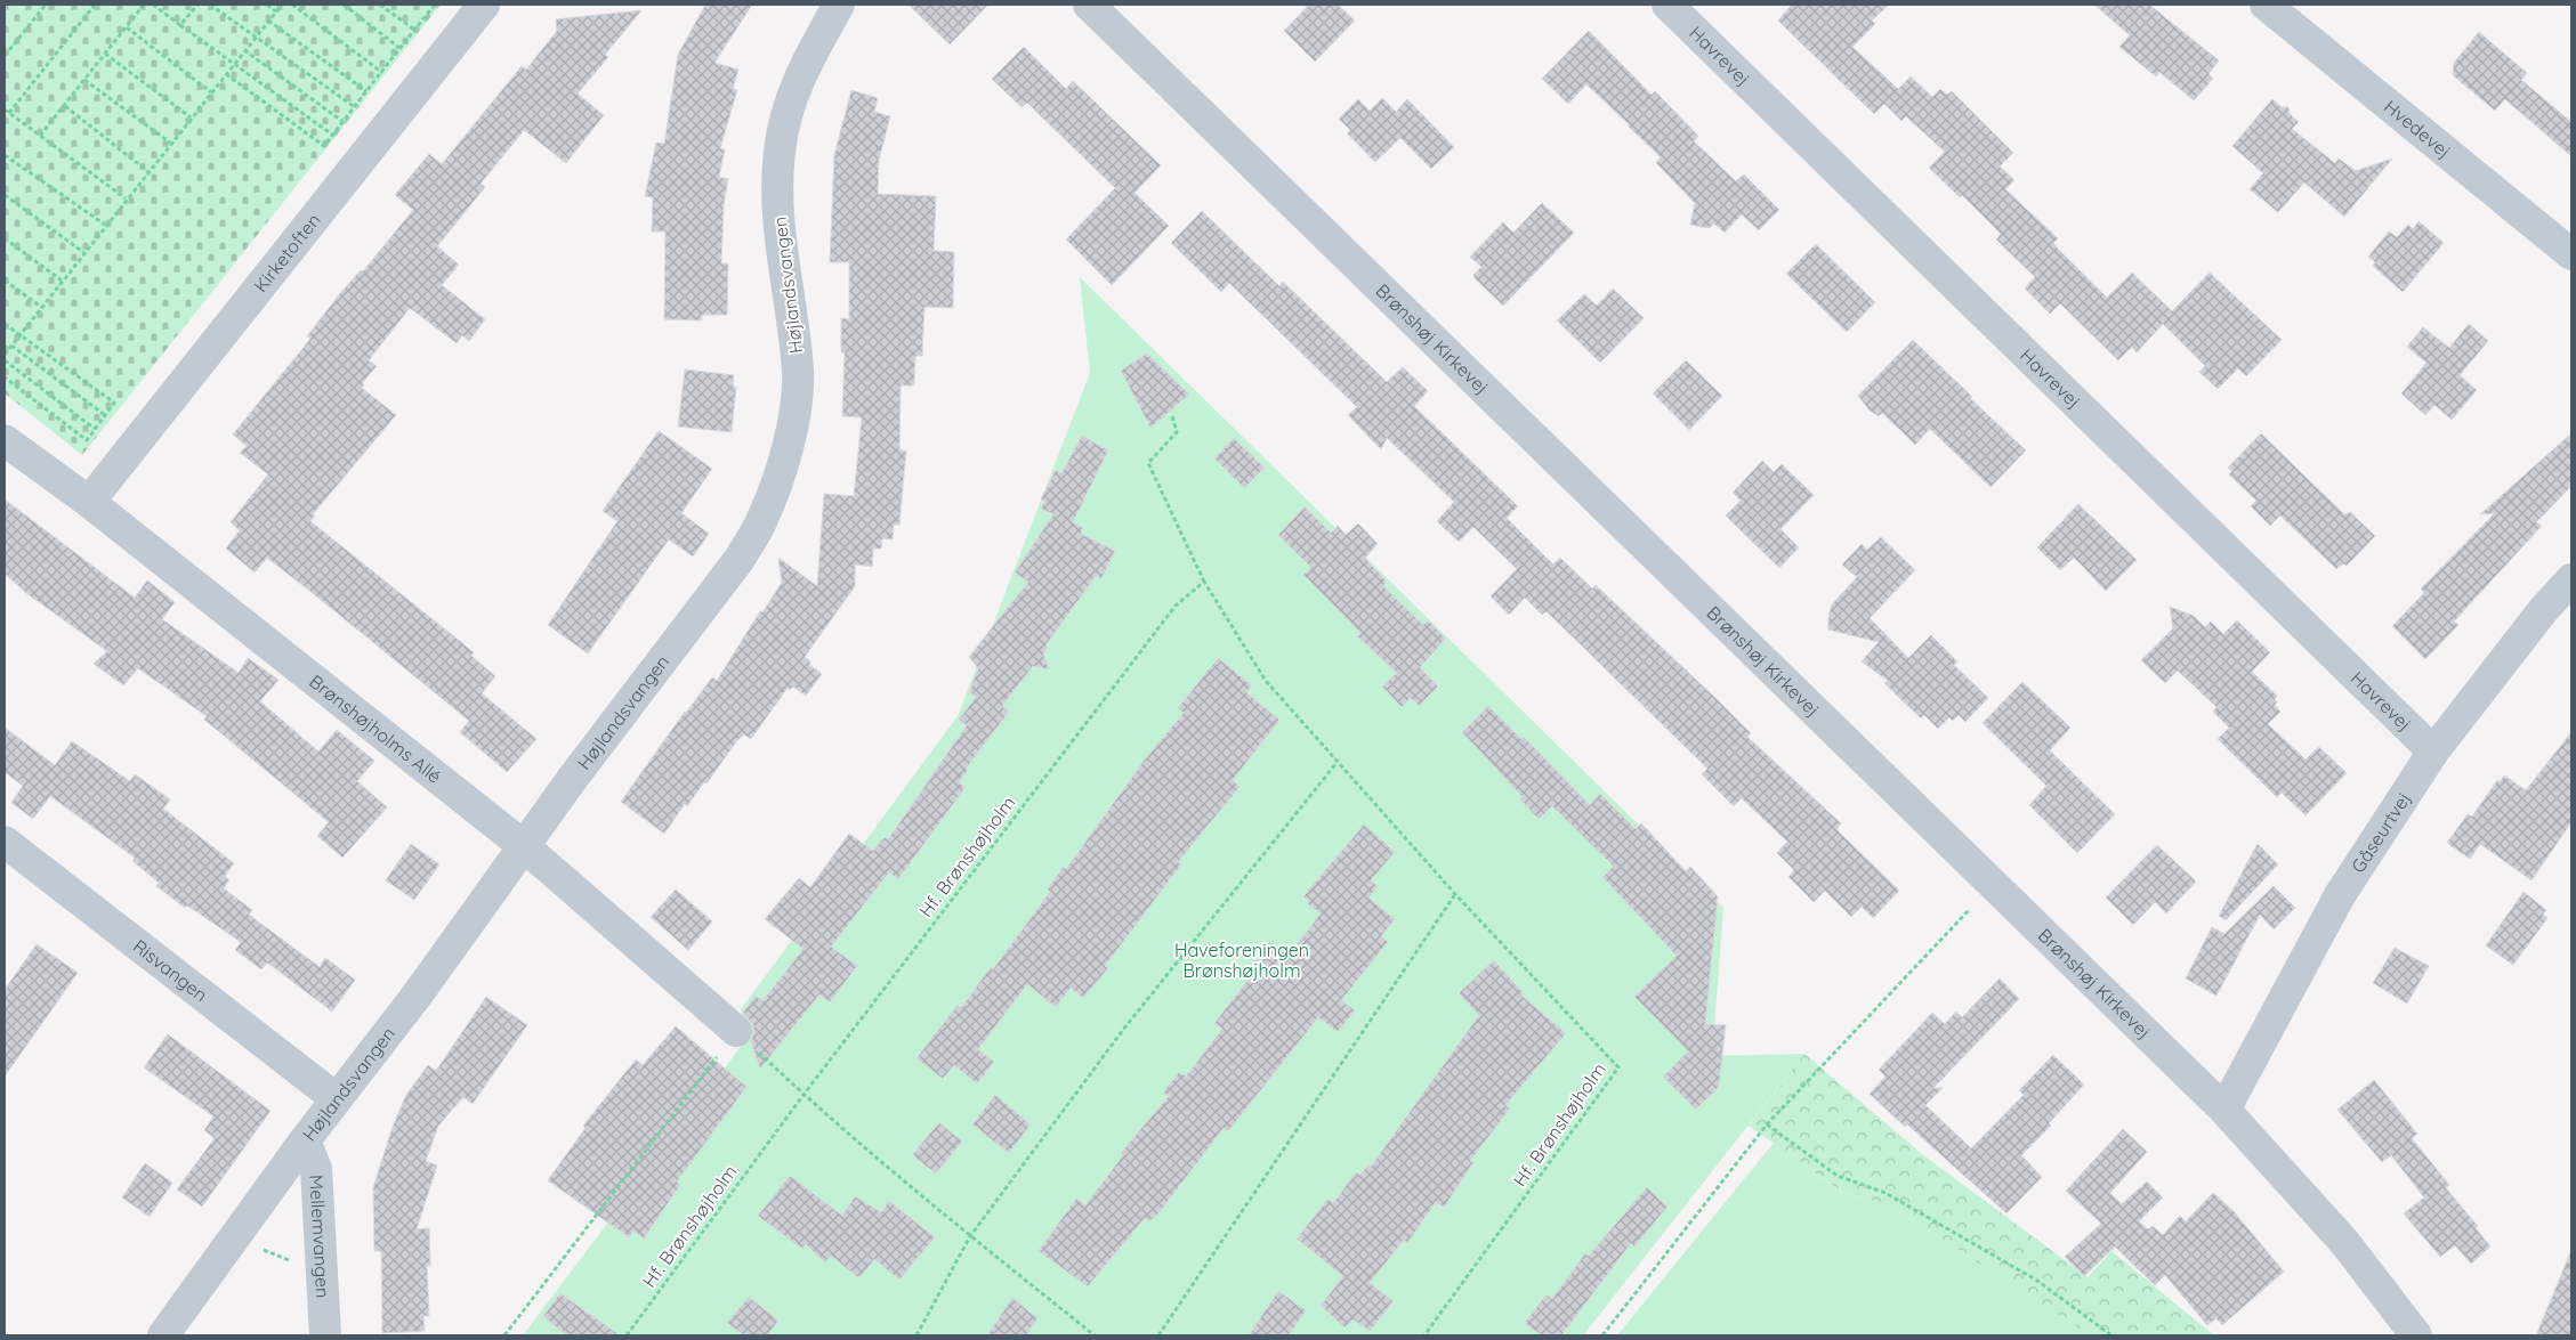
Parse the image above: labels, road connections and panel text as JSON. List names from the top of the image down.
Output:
{
  "streets": {
    "street": [
      "Havrevej",
      "Hvedevej",
      "Kirketoften",
      "Højlandsvangen",
      "Brønshøj Kirkevej",
      "Brønshøjholms Allé",
      "Gåseurtvej",
      "Risvangen",
      "Mellemvangen"
    ],
    "path": ["Hf. Brønshøjholm"]
  },
  "crossings": [
    ["Havrevej", "Gåseurtvej"],
    ["Kirketoften", "Brønshøjholms Allé"],
    ["Højlandsvangen", "Brønshøjholms Allé"],
    ["Højlandsvangen", "Risvangen"],
    ["Højlandsvangen", "Mellemvangen"],
    ["Brønshøj Kirkevej", "Gåseurtvej"]
  ],
  "parks": ["Haveforeningen Brønshøjholm"]
}
